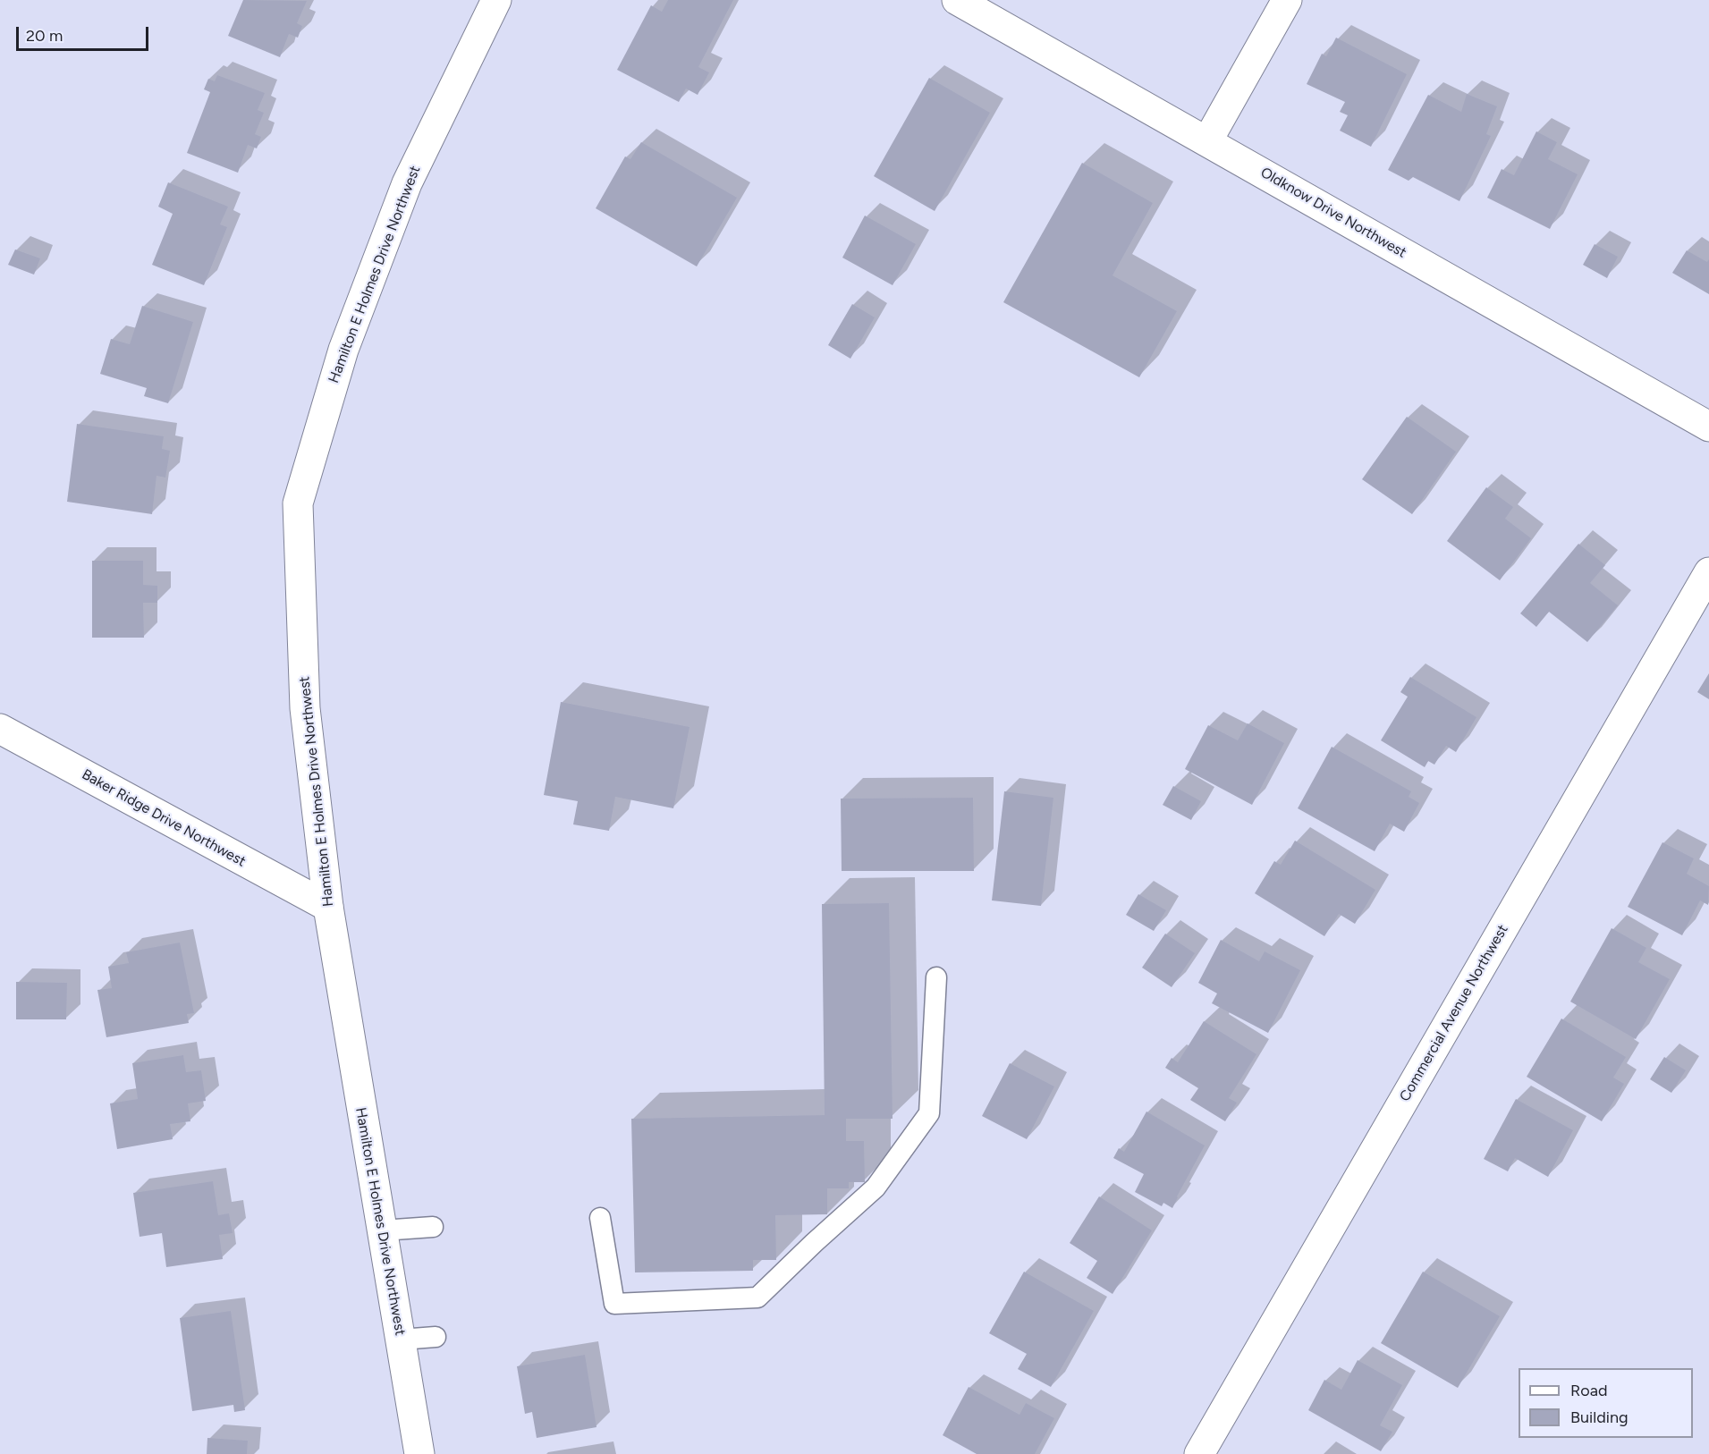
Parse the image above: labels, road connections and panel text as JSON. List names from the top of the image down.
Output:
{
  "streets": {
    "street": [
      "Oldknow Drive Northwest",
      "Hamilton E Holmes Drive Northwest",
      "Baker Ridge Drive Northwest",
      "Commercial Avenue Northwest"
    ]
  },
  "crossings": [
    ["Hamilton E Holmes Drive Northwest", "Baker Ridge Drive Northwest"]
  ],
  "legend": ["Road", "Building"],
  "scale_bar": "20 m"
}
